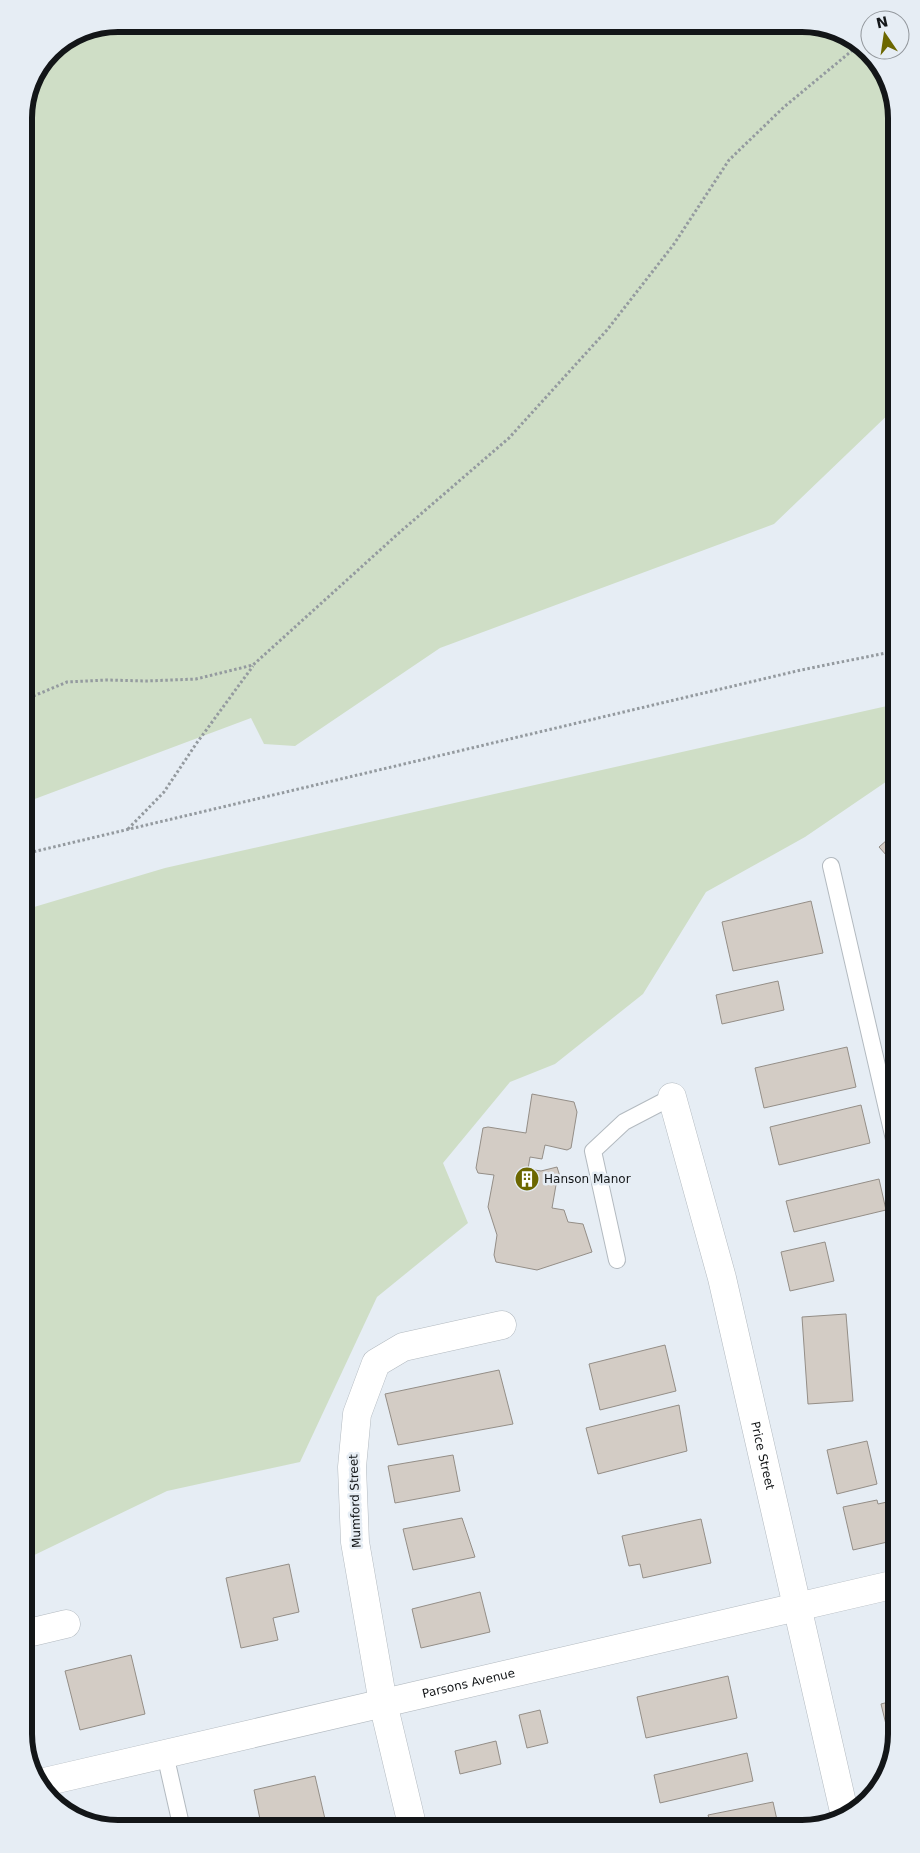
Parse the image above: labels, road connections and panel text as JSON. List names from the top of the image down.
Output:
{
  "streets": {
    "street": ["Price Street", "Mumford Street", "Parsons Avenue"]
  },
  "crossings": [
    ["Price Street", "Parsons Avenue"],
    ["Mumford Street", "Parsons Avenue"]
  ],
  "places": {
    "building": ["Hanson Manor"]
  },
  "north": "top"
}
